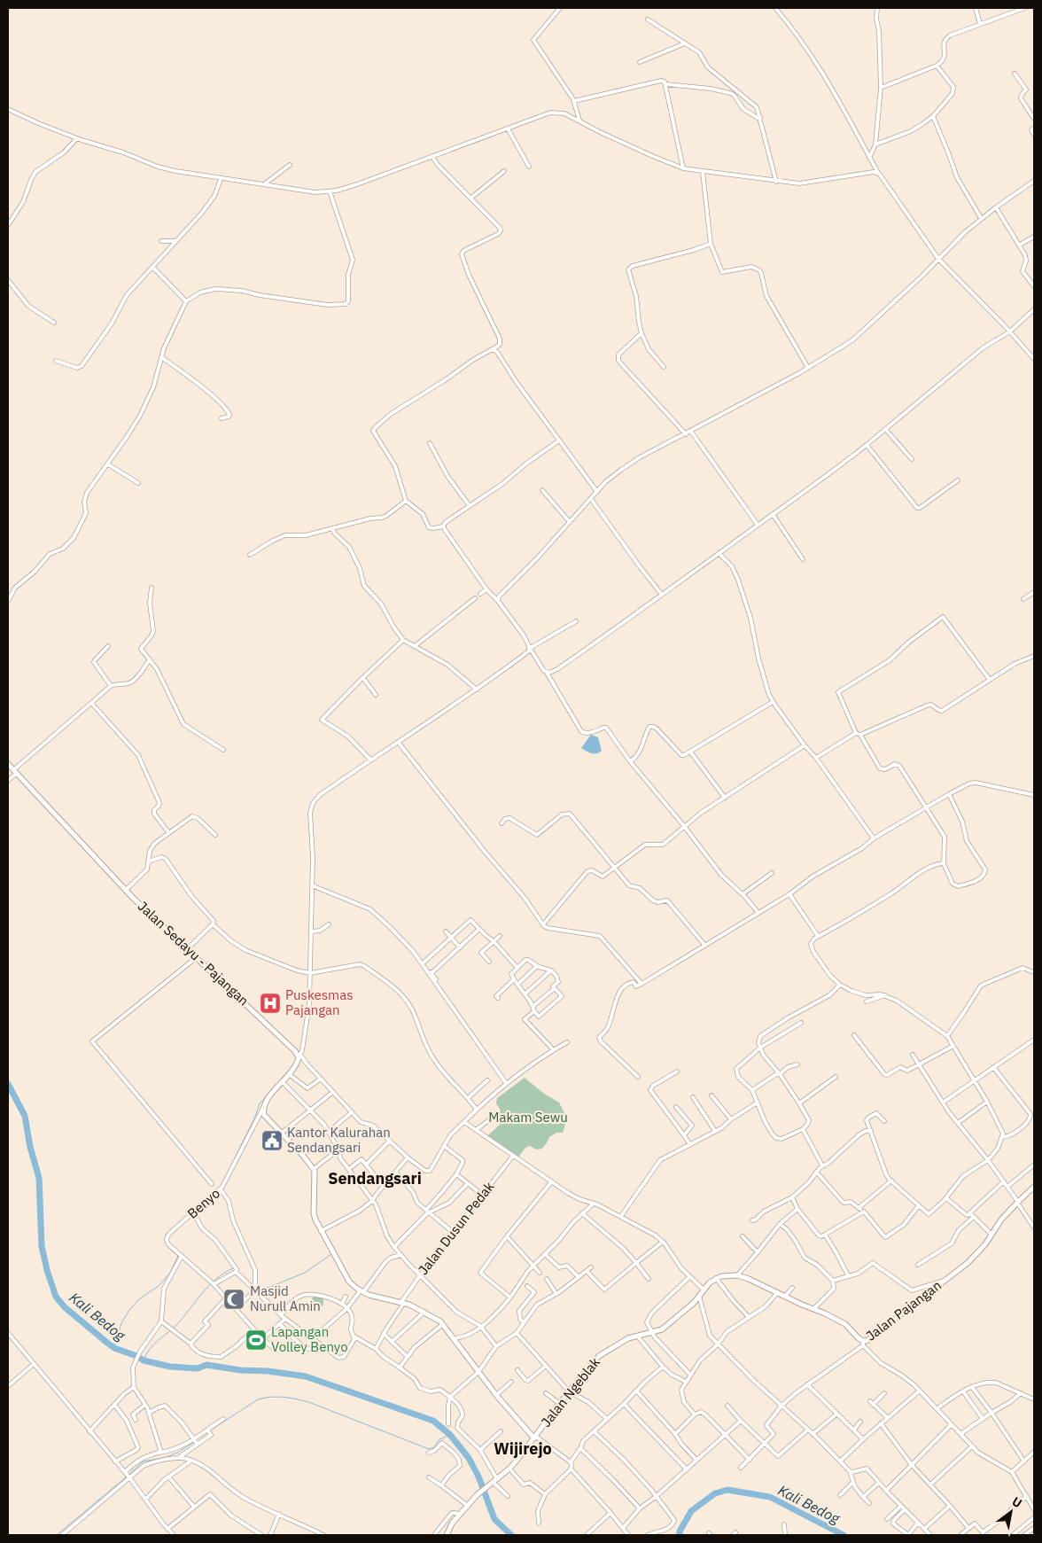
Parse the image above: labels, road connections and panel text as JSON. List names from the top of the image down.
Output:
{
  "streets": {
    "main road": ["Jalan Sedayu - Pajangan", "Jalan Pajangan", "Jalan Ngeblak"],
    "street": ["Benyo", "Jalan Dusun Pedak"]
  },
  "districts": ["Sendangsari", "Wijirejo"],
  "water": ["Kali Bedog"],
  "parks": ["Makam Sewu"],
  "places": {
    "hospital": ["Puskesmas Pajangan"],
    "public building": ["Kantor Kalurahan Sendangsari"],
    "mosque": ["Masjid Nurull Amin"],
    "sports": ["Lapangan Volley Benyo"]
  },
  "north": "top right"
}
